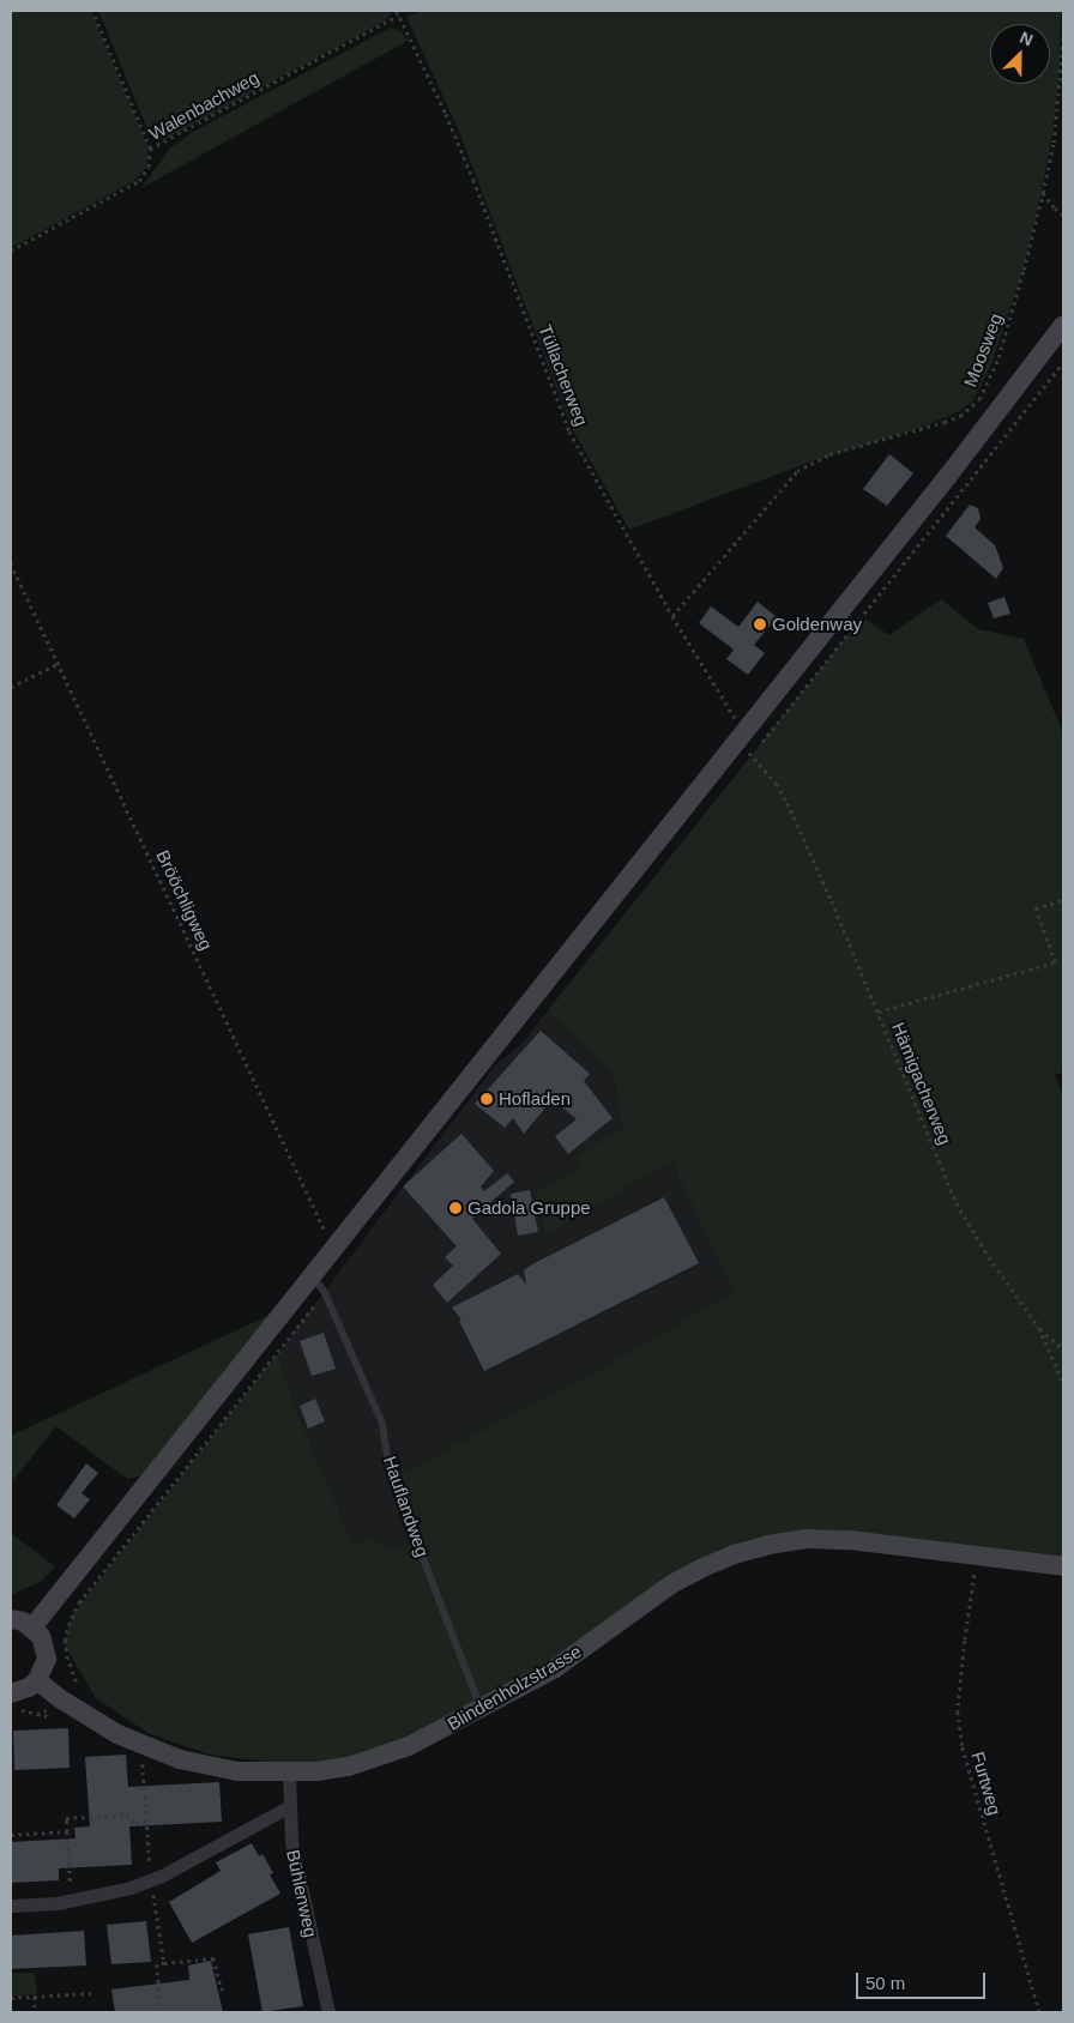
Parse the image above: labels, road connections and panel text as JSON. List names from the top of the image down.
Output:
{
  "streets": {
    "main road": ["Blindenholzstrasse"],
    "street": ["Bühlenweg"],
    "lane": ["Hauflandweg"],
    "path": [
      "Walenbachweg",
      "Moosweg",
      "Tüllacherweg",
      "Brööchligweg",
      "Hämigacherweg",
      "Furtweg"
    ]
  },
  "crossings": [
    ["Walenbachweg", "Tüllacherweg"],
    ["Moosweg", "Tüllacherweg"],
    ["Tüllacherweg", "Hämigacherweg"],
    ["Hauflandweg", "Blindenholzstrasse"],
    ["Blindenholzstrasse", "Furtweg"],
    ["Blindenholzstrasse", "Bühlenweg"]
  ],
  "places": ["Goldenway", "Hofladen", "Gadola Gruppe"],
  "scale_bar": "50 m",
  "north": "top right"
}
